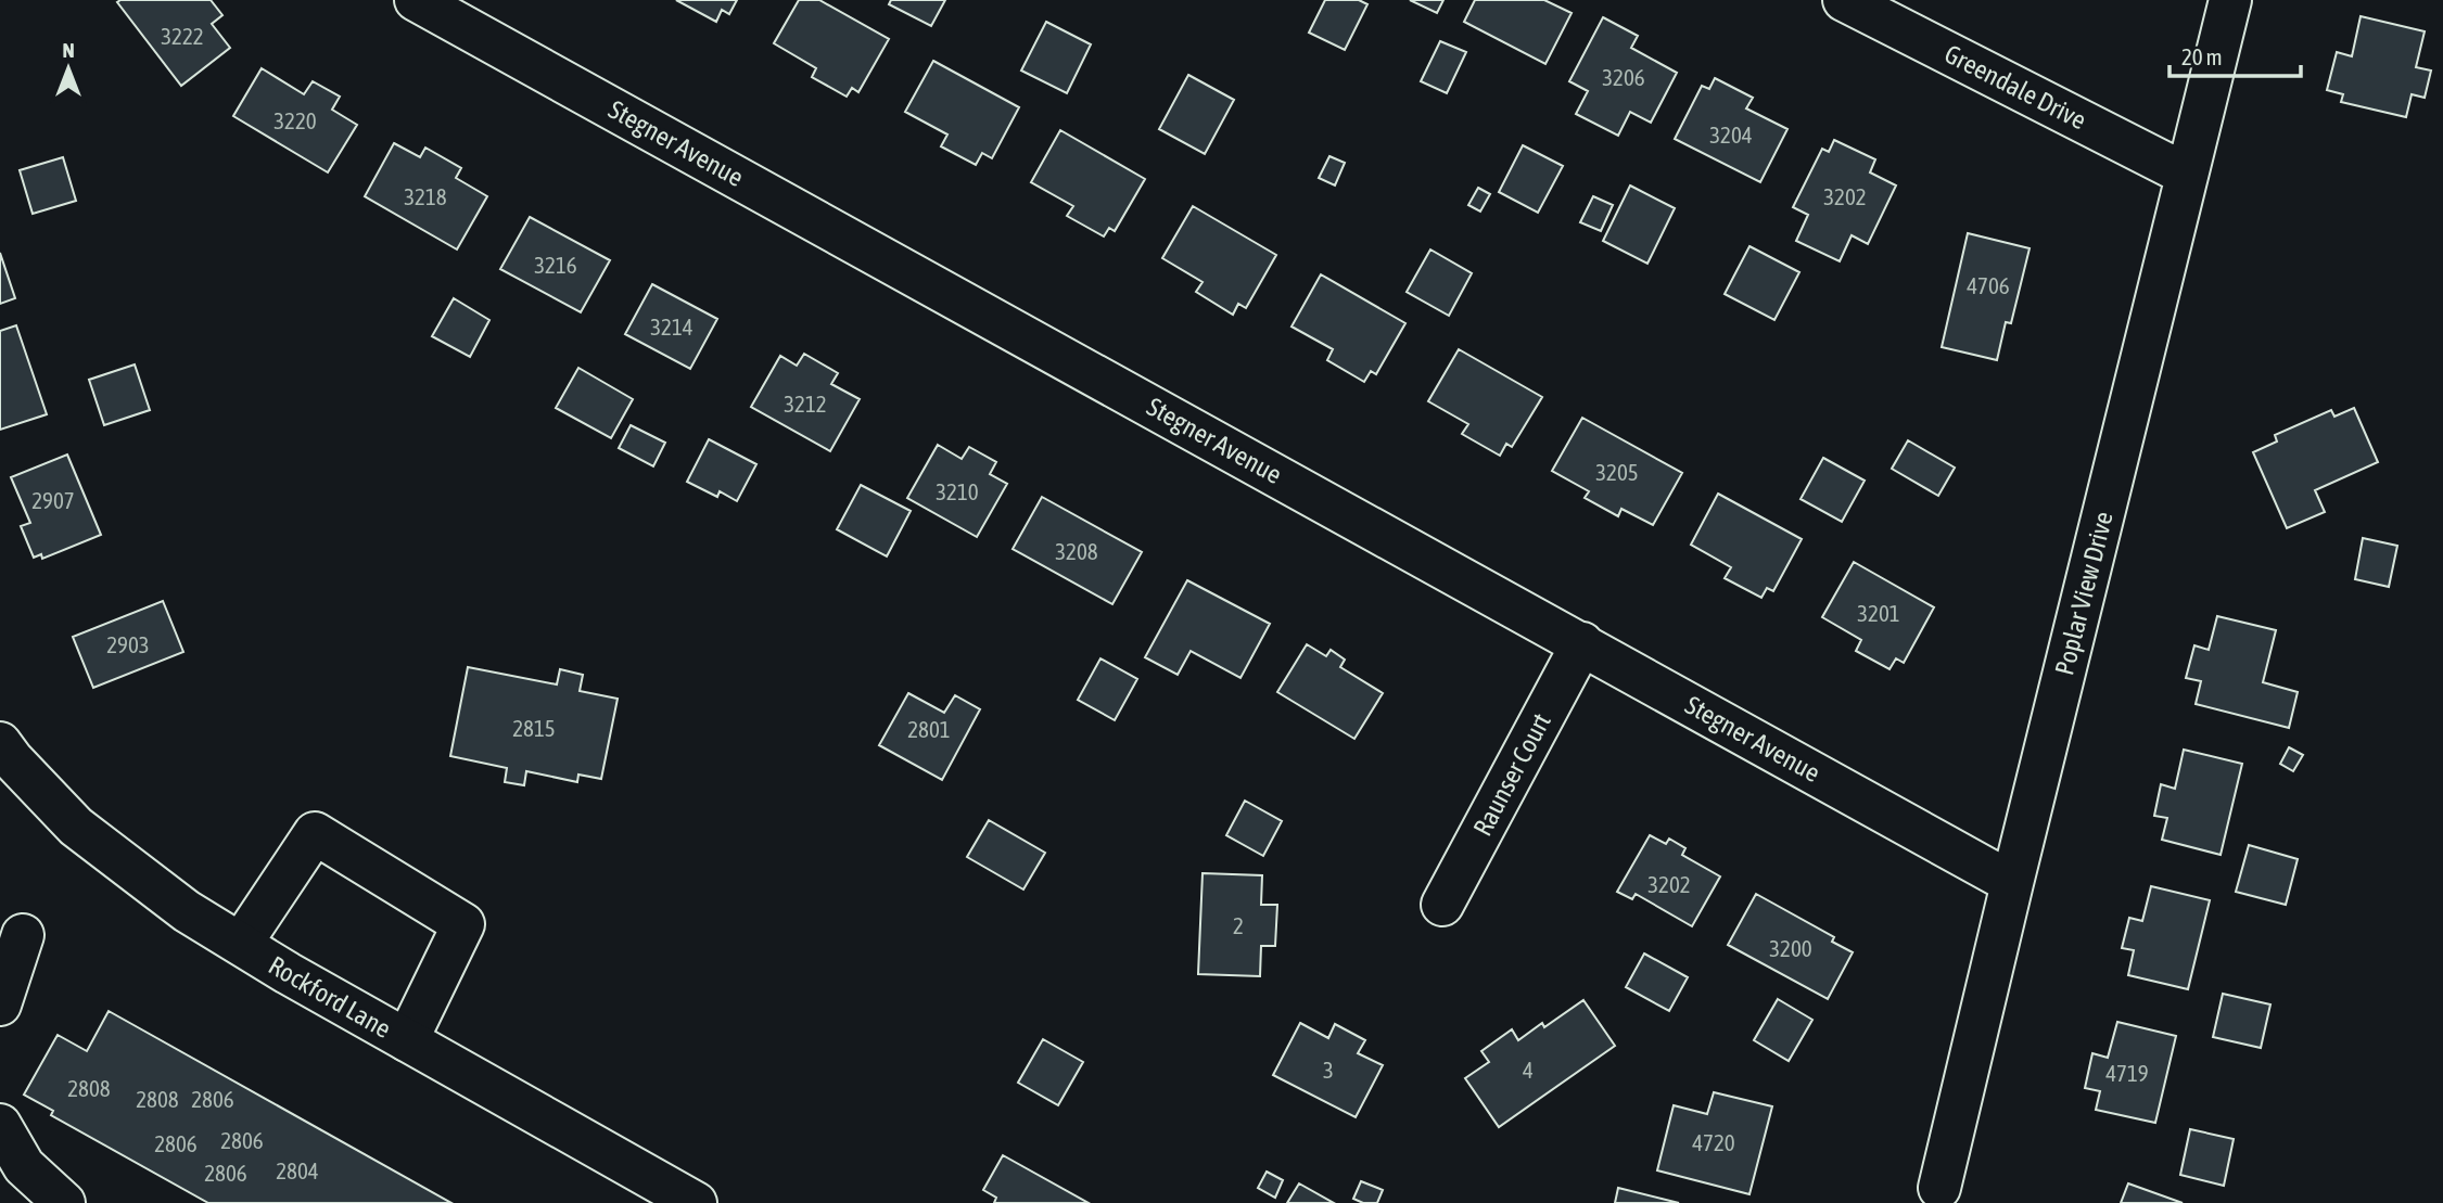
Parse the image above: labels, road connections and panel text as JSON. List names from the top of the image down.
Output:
{
  "streets": {
    "street": [
      "Greendale Drive",
      "Stegner Avenue",
      "Poplar View Drive",
      "Raunser Court",
      "Rockford Lane"
    ]
  },
  "crossings": [
    ["Greendale Drive", "Poplar View Drive"],
    ["Stegner Avenue", "Poplar View Drive"],
    ["Stegner Avenue", "Raunser Court"]
  ],
  "house_numbers": [
    "3222",
    "3206",
    "3220",
    "3204",
    "3218",
    "3202",
    "3216",
    "4706",
    "3214",
    "3212",
    "3205",
    "3210",
    "2907",
    "3208",
    "3201",
    "2903",
    "2815",
    "2801",
    "3202",
    "2",
    "3200",
    "3",
    "4",
    "4719",
    "2808",
    "2808",
    "2806",
    "2806",
    "4720",
    "2806",
    "2804",
    "2806"
  ],
  "scale_bar": "20 m",
  "north": "top"
}
